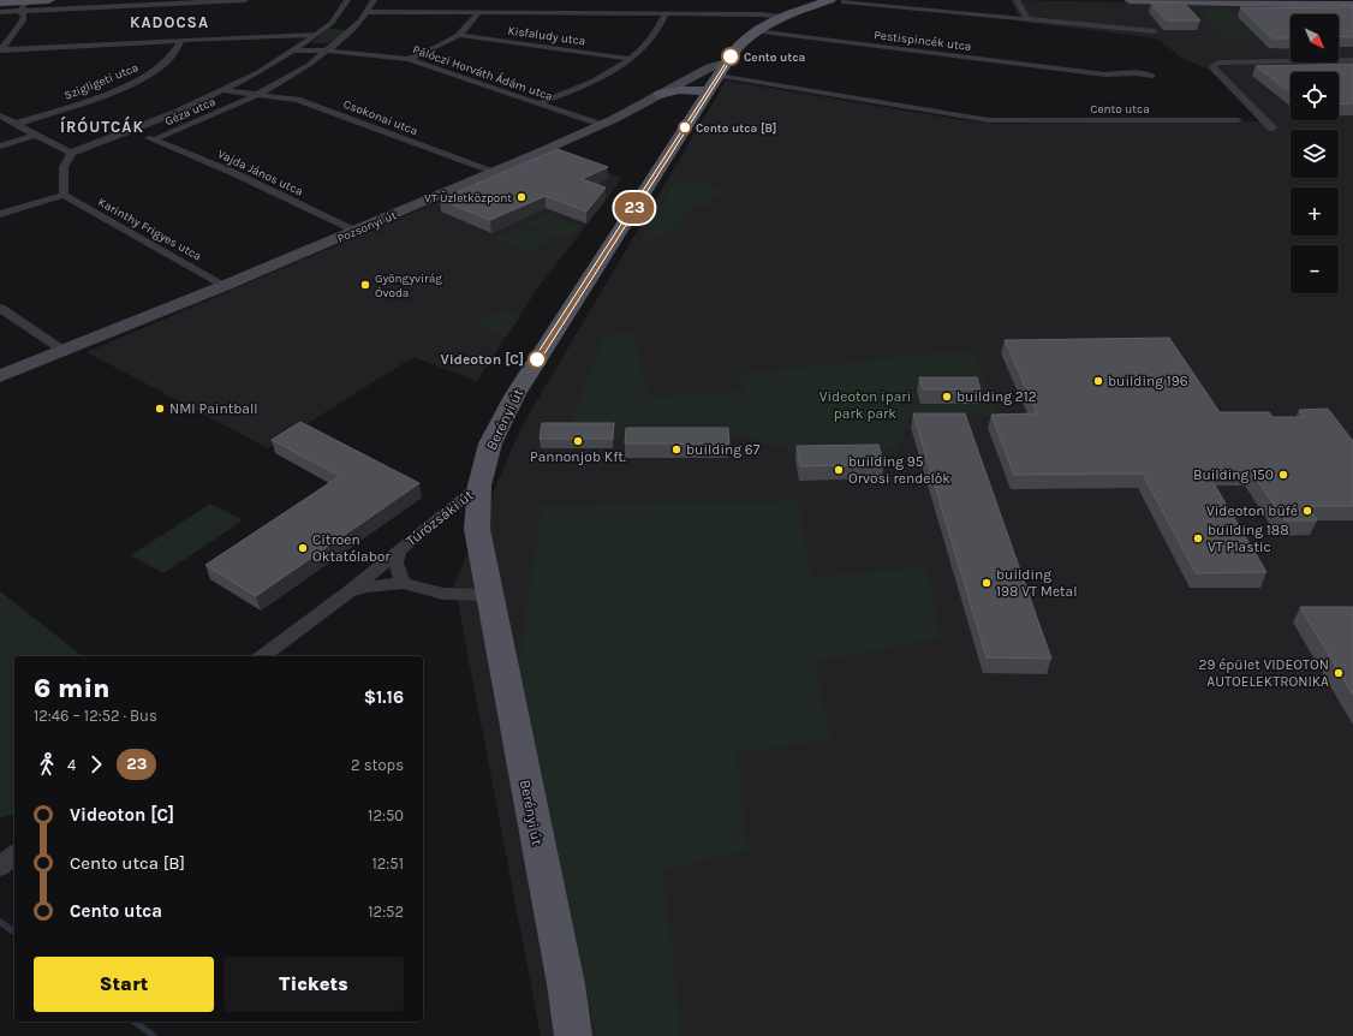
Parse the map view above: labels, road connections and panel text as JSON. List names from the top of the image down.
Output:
{
  "streets": {
    "main road": ["Berényi út"],
    "street": [
      "Kisfaludy utca",
      "Pestispincék utca",
      "Pálóczi Horváth Ádám utca",
      "Szigligeti utca",
      "Cento utca",
      "Géza utca",
      "Csokonai utca",
      "Vajda János utca",
      "Pozsonyi út",
      "Karinthy Frigyes utca",
      "Túrózsáki út"
    ]
  },
  "crossings": [
    ["Pestispincék utca", "Berényi út"],
    ["Pálóczi Horváth Ádám utca", "Géza utca"],
    ["Pálóczi Horváth Ádám utca", "Pozsonyi út"],
    ["Cento utca", "Berényi út"],
    ["Géza utca", "Csokonai utca"],
    ["Géza utca", "Vajda János utca"],
    ["Csokonai utca", "Pozsonyi út"],
    ["Vajda János utca", "Pozsonyi út"],
    ["Pozsonyi út", "Karinthy Frigyes utca"],
    ["Pozsonyi út", "Berényi út"],
    ["Berényi út", "Túrózsáki út"]
  ],
  "districts": ["KADOCSA", "ÍRÓUTCÁK"],
  "parks": ["Videoton ipari park park"],
  "places": [
    "Cento utca",
    "Cento utca [B]",
    "VT Üzletközpont",
    "Gyöngyvirág Óvoda",
    "Videoton [C]",
    "building 196",
    "building 212",
    "NMI Paintball",
    "Pannonjob Kft.",
    "building 67",
    "building 95 Orvosi rendelők",
    "Building 150",
    "Videoton büfé",
    "building 188 VT Plastic",
    "Citroen Oktatólabor",
    "building 198 VT Metal",
    "29 épület VIDEOTON AUTOELEKTRONIKA"
  ],
  "lines": ["bus line 23"],
  "north": "bottom right",
  "page": {
    "on_map": "23",
    "map_buttons": ["+", "−"],
    "heading": ["6 min", "12:46 – 12:52 · Bus", "$1.16"],
    "legs": ["4", "23", "2 stops"],
    "list": [
      {
        "name": "Videoton [C]",
        "value": "12:50"
      },
      {
        "name": "Cento utca [B]",
        "value": "12:51"
      },
      {
        "name": "Cento utca",
        "value": "12:52"
      }
    ],
    "buttons": ["Start", "Tickets"]
  }
}
